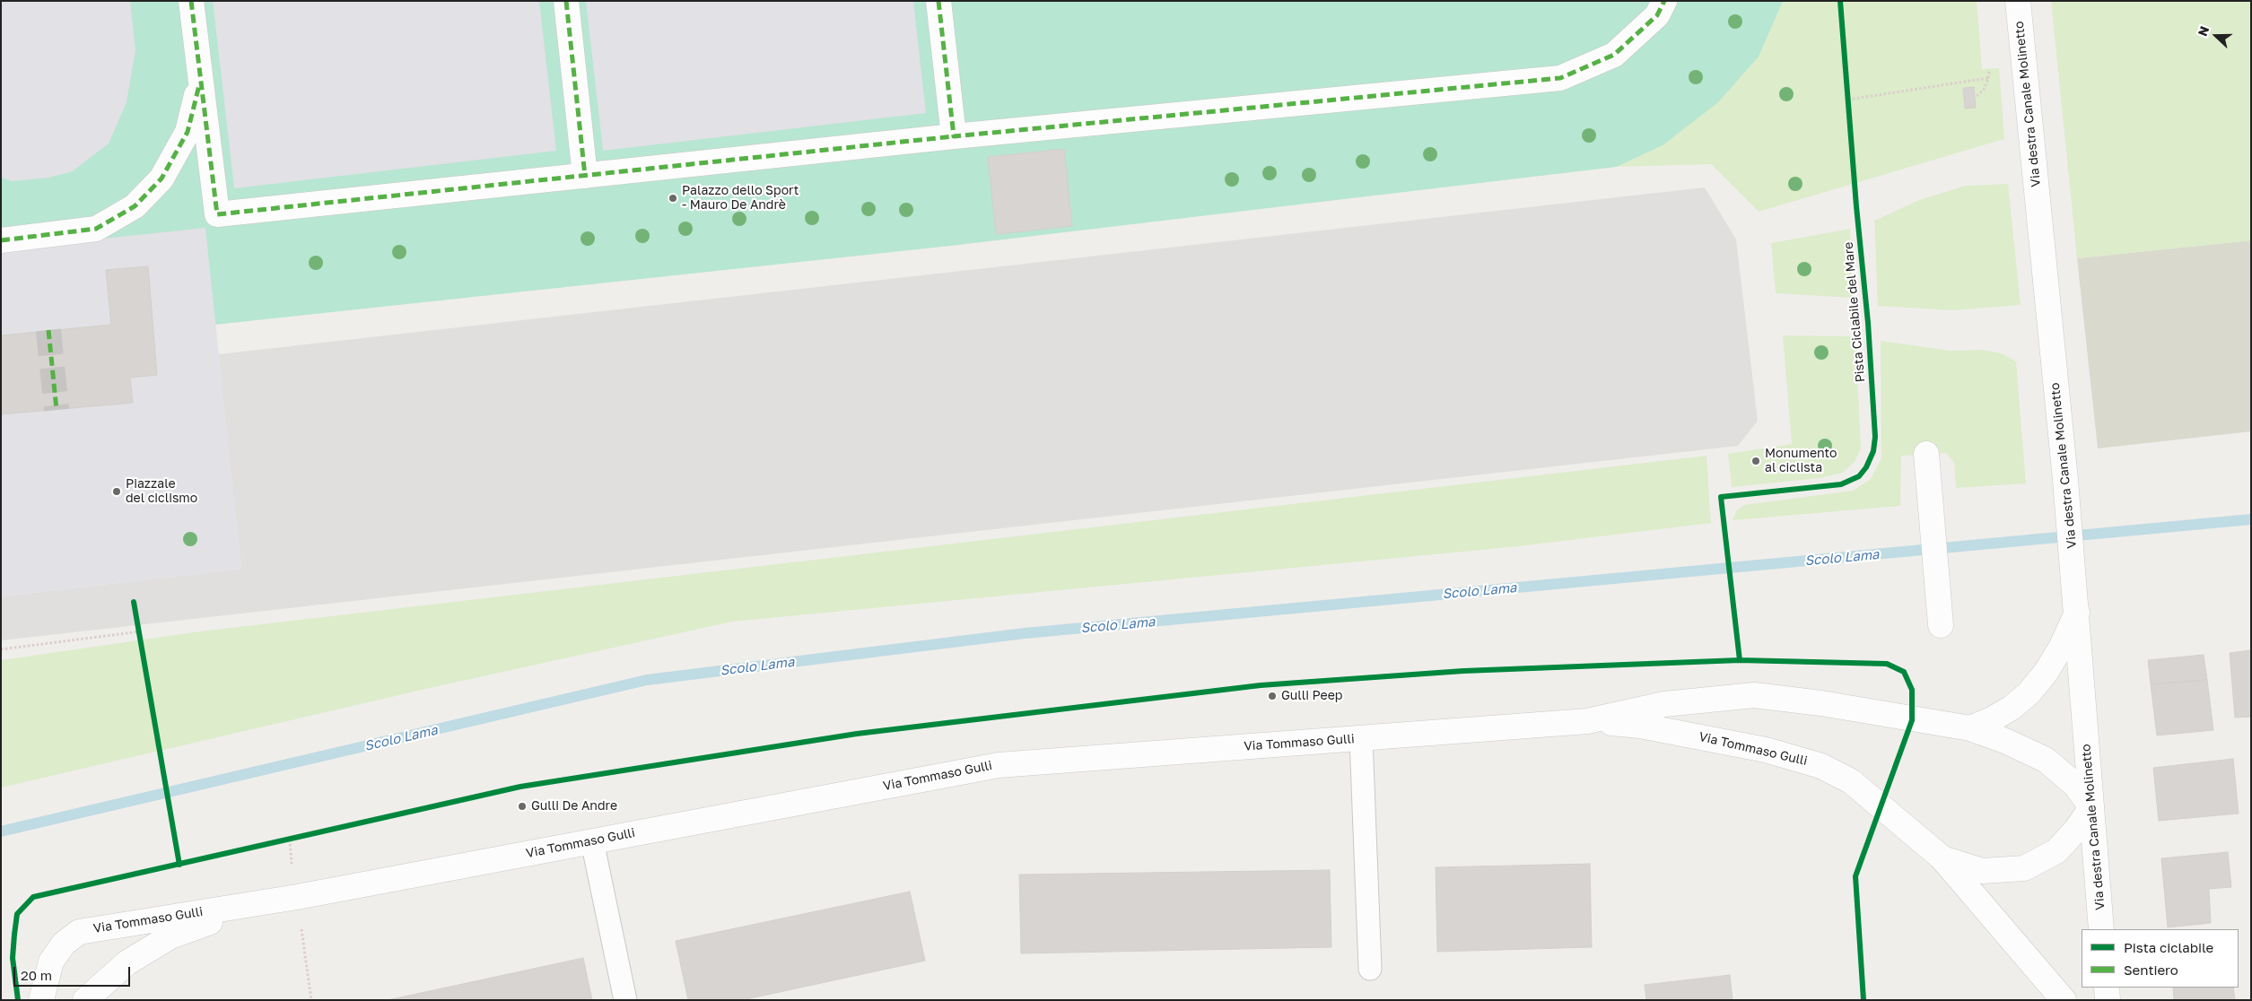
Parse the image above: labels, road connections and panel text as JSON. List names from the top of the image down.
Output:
{
  "streets": {
    "street": ["Via destra Canale Molinetto", "Via Tommaso Gulli"],
    "cycle path": ["Pista Ciclabile del Mare"]
  },
  "crossings": [
    ["Via destra Canale Molinetto", "Via Tommaso Gulli"]
  ],
  "water": ["Scolo Lama"],
  "places": [
    "Palazzo dello Sport - Mauro De Andrè",
    "Monumento al ciclista",
    "Piazzale del ciclismo",
    "Gulli Peep",
    "Gulli De Andre"
  ],
  "legend": ["Pista ciclabile", "Sentiero"],
  "scale_bar": "20 m",
  "north": "left"
}
